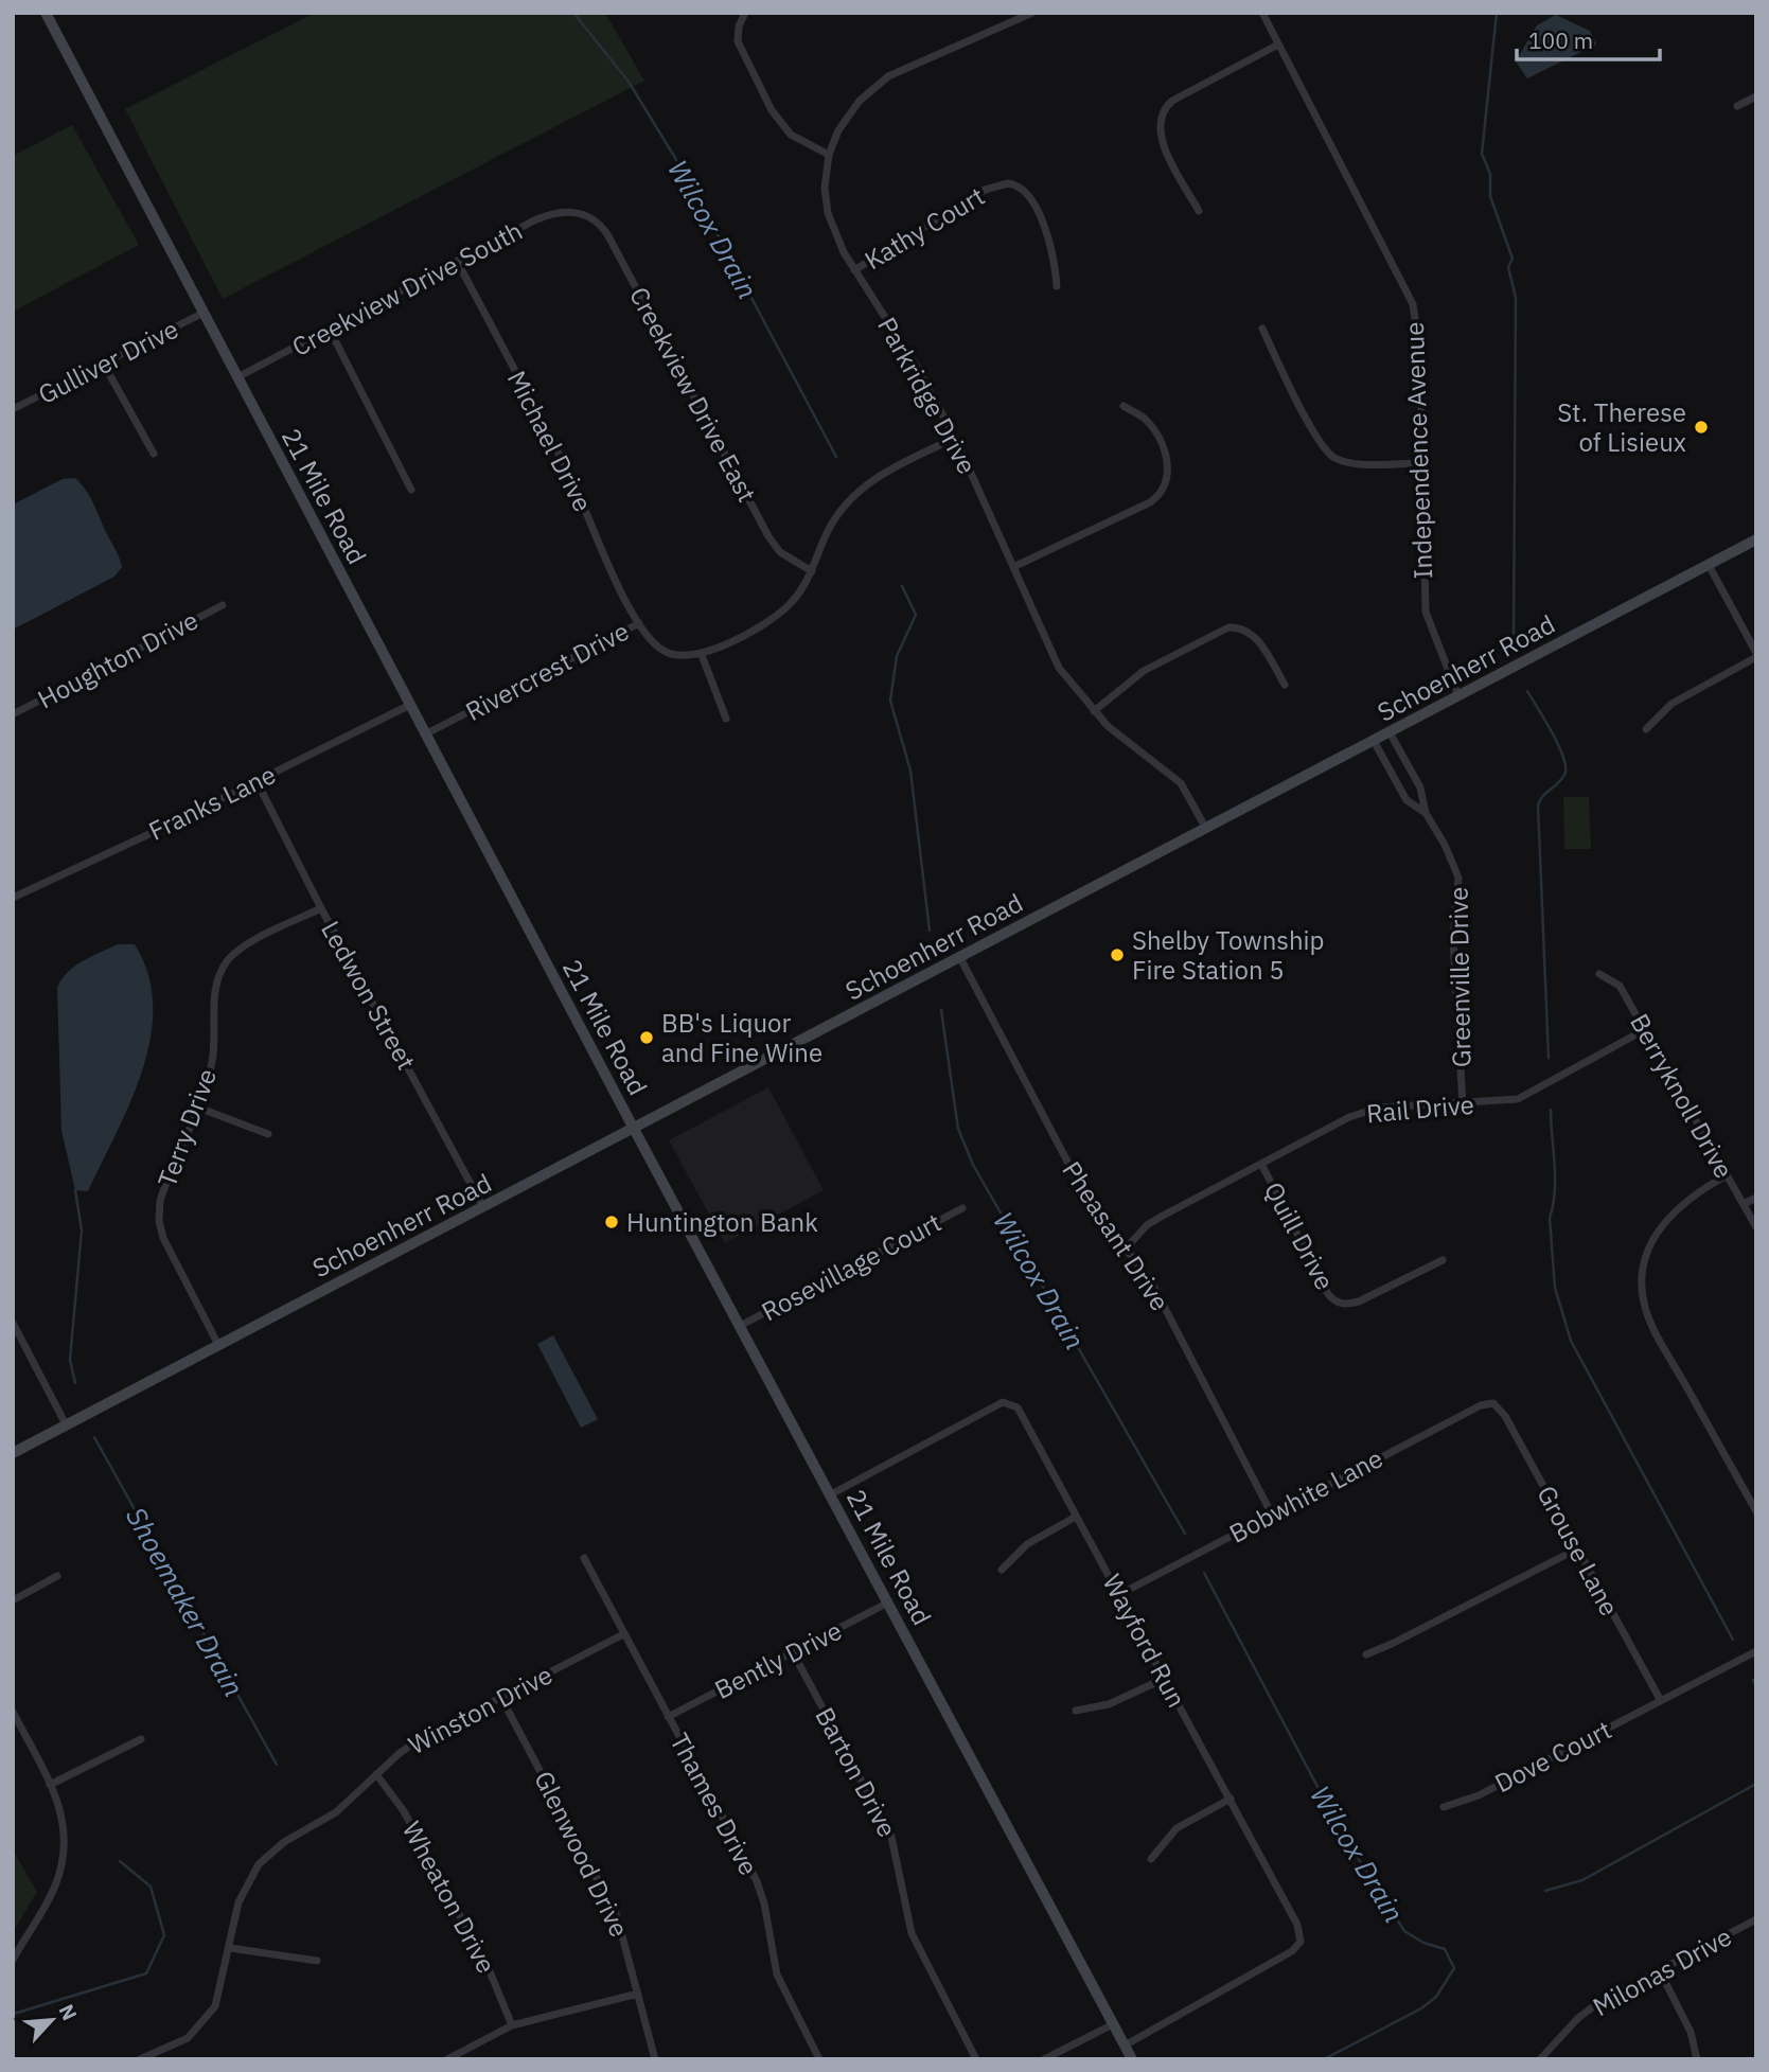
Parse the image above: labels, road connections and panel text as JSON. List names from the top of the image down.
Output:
{
  "streets": {
    "street": [
      "Kathy Court",
      "Creekview Drive South",
      "Gulliver Drive",
      "Creekview Drive East",
      "Parkridge Drive",
      "Michael Drive",
      "Independence Avenue",
      "21 Mile Road",
      "Houghton Drive",
      "Schoenherr Road",
      "Rivercrest Drive",
      "Franks Lane",
      "Greenville Drive",
      "Ledwon Street",
      "Berryknoll Drive",
      "Rail Drive",
      "Terry Drive",
      "Pheasant Drive",
      "Quill Drive",
      "Rosevillage Court",
      "Bobwhite Lane",
      "Grouse Lane",
      "Wayford Run",
      "Bently Drive",
      "Winston Drive",
      "Dove Court",
      "Barton Drive",
      "Thames Drive",
      "Glenwood Drive",
      "Wheaton Drive",
      "Milonas Drive"
    ]
  },
  "crossings": [
    ["Kathy Court", "Parkridge Drive"],
    ["Creekview Drive South", "Creekview Drive East"],
    ["Creekview Drive South", "Michael Drive"],
    ["Creekview Drive South", "21 Mile Road"],
    ["Gulliver Drive", "21 Mile Road"],
    ["Parkridge Drive", "Schoenherr Road"],
    ["Michael Drive", "Rivercrest Drive"],
    ["Independence Avenue", "Schoenherr Road"],
    ["21 Mile Road", "Schoenherr Road"],
    ["21 Mile Road", "Rivercrest Drive"],
    ["21 Mile Road", "Franks Lane"],
    ["21 Mile Road", "Rosevillage Court"],
    ["21 Mile Road", "Wayford Run"],
    ["21 Mile Road", "Bently Drive"],
    ["Schoenherr Road", "Greenville Drive"],
    ["Schoenherr Road", "Ledwon Street"],
    ["Schoenherr Road", "Terry Drive"],
    ["Schoenherr Road", "Pheasant Drive"],
    ["Franks Lane", "Ledwon Street"],
    ["Greenville Drive", "Rail Drive"],
    ["Ledwon Street", "Terry Drive"],
    ["Berryknoll Drive", "Rail Drive"],
    ["Rail Drive", "Pheasant Drive"],
    ["Rail Drive", "Quill Drive"],
    ["Pheasant Drive", "Bobwhite Lane"],
    ["Bobwhite Lane", "Grouse Lane"],
    ["Bobwhite Lane", "Wayford Run"],
    ["Grouse Lane", "Dove Court"],
    ["Bently Drive", "Barton Drive"],
    ["Bently Drive", "Thames Drive"],
    ["Winston Drive", "Thames Drive"],
    ["Winston Drive", "Glenwood Drive"],
    ["Winston Drive", "Wheaton Drive"]
  ],
  "water": ["Wilcox Drain", "Shoemaker Drain"],
  "places": [
    "St. Therese of Lisieux",
    "Shelby Township Fire Station 5",
    "BB's Liquor and Fine Wine",
    "Huntington Bank"
  ],
  "scale_bar": "100 m",
  "north": "top right"
}
